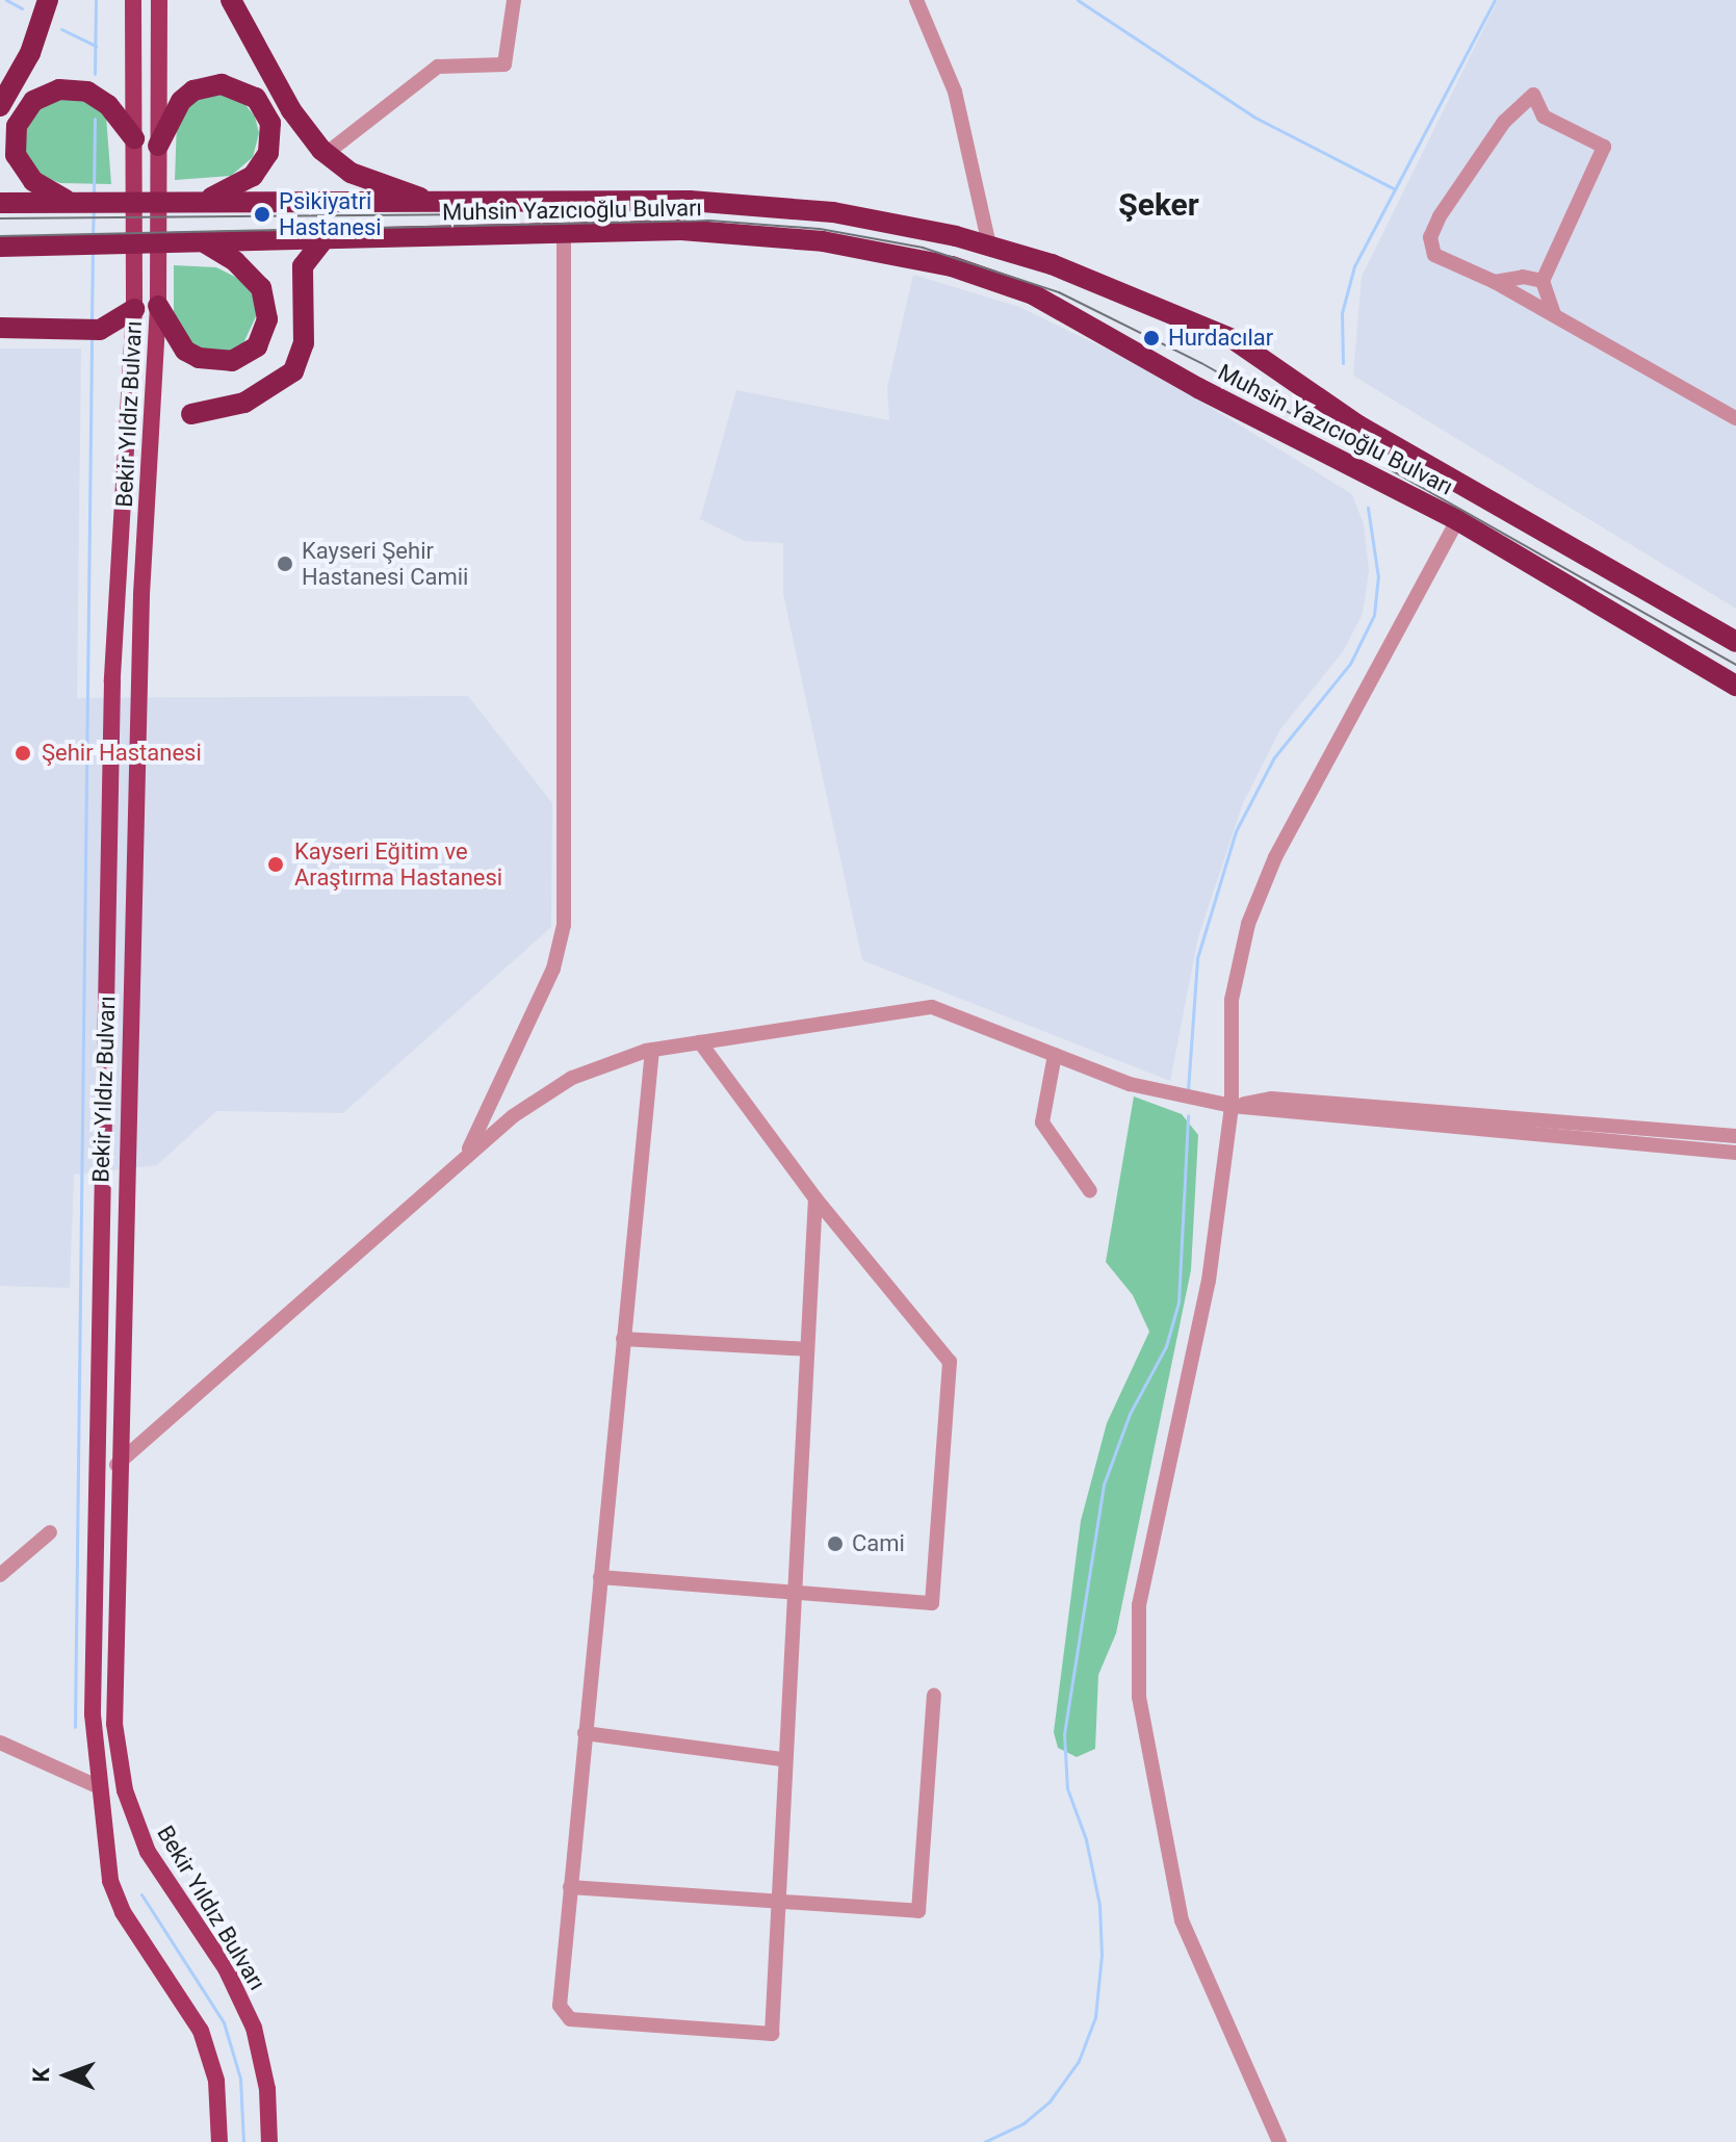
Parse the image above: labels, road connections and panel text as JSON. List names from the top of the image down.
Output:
{
  "streets": {
    "highway": ["Muhsin Yazıcıoğlu Bulvarı"],
    "main road": ["Bekir Yıldız Bulvarı"]
  },
  "districts": ["Şeker"],
  "places": [
    "Psikiyatri Hastanesi",
    "Hurdacılar",
    "Kayseri Şehir Hastanesi Camii",
    "Şehir Hastanesi",
    "Kayseri Eğitim ve Araştırma Hastanesi",
    "Cami"
  ],
  "north": "left"
}
